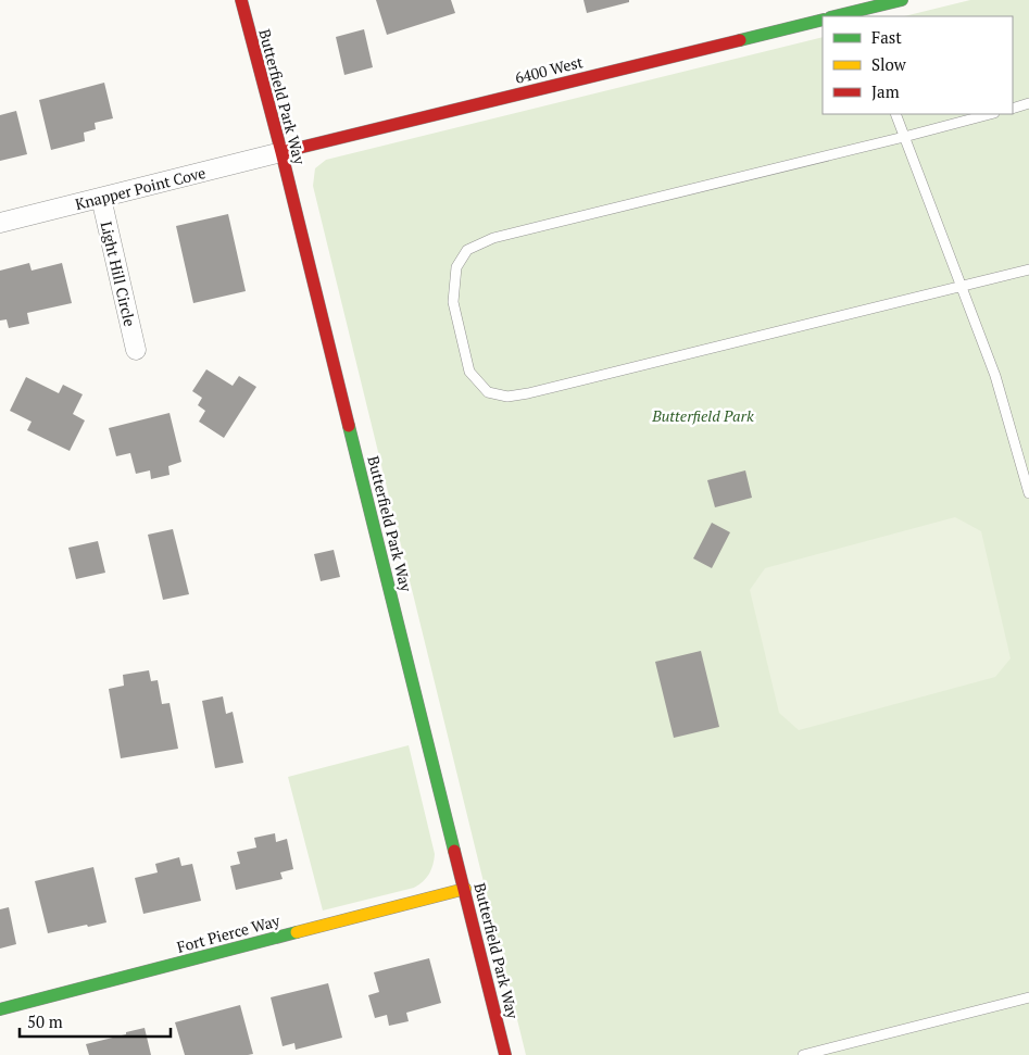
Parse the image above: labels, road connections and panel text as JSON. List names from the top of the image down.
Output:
{
  "streets": {
    "street": [
      "6400 West",
      "Butterfield Park Way",
      "Knapper Point Cove",
      "Light Hill Circle",
      "Fort Pierce Way"
    ]
  },
  "crossings": [
    ["6400 West", "Butterfield Park Way"],
    ["6400 West", "Knapper Point Cove"],
    ["Butterfield Park Way", "Knapper Point Cove"],
    ["Butterfield Park Way", "Fort Pierce Way"],
    ["Knapper Point Cove", "Light Hill Circle"]
  ],
  "parks": ["Butterfield Park"],
  "legend": ["Fast", "Slow", "Jam"],
  "scale_bar": "50 m"
}
